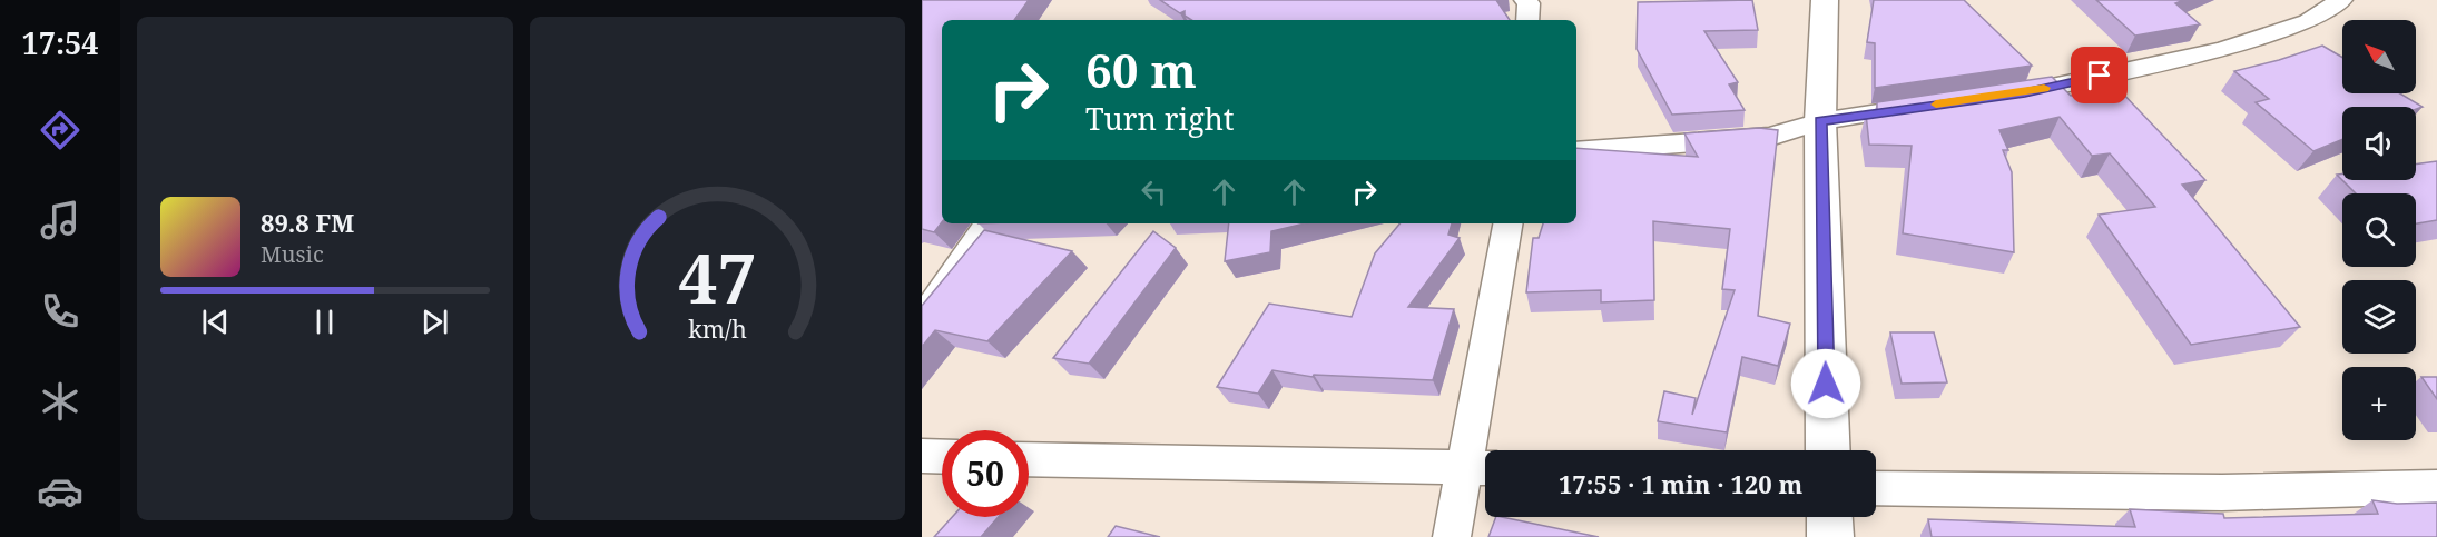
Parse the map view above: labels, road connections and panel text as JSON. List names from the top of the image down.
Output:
{
  "north": "top left",
  "page": {
    "tabs": "17:54",
    "map_buttons": "+",
    "turn": ["60 m", "Turn right"],
    "song": ["89.8 FM", "Music"],
    "limit": "50",
    "trip": "17:55 · 1 min · 120 m",
    "gauge": ["47", "km/h"]
  }
}
